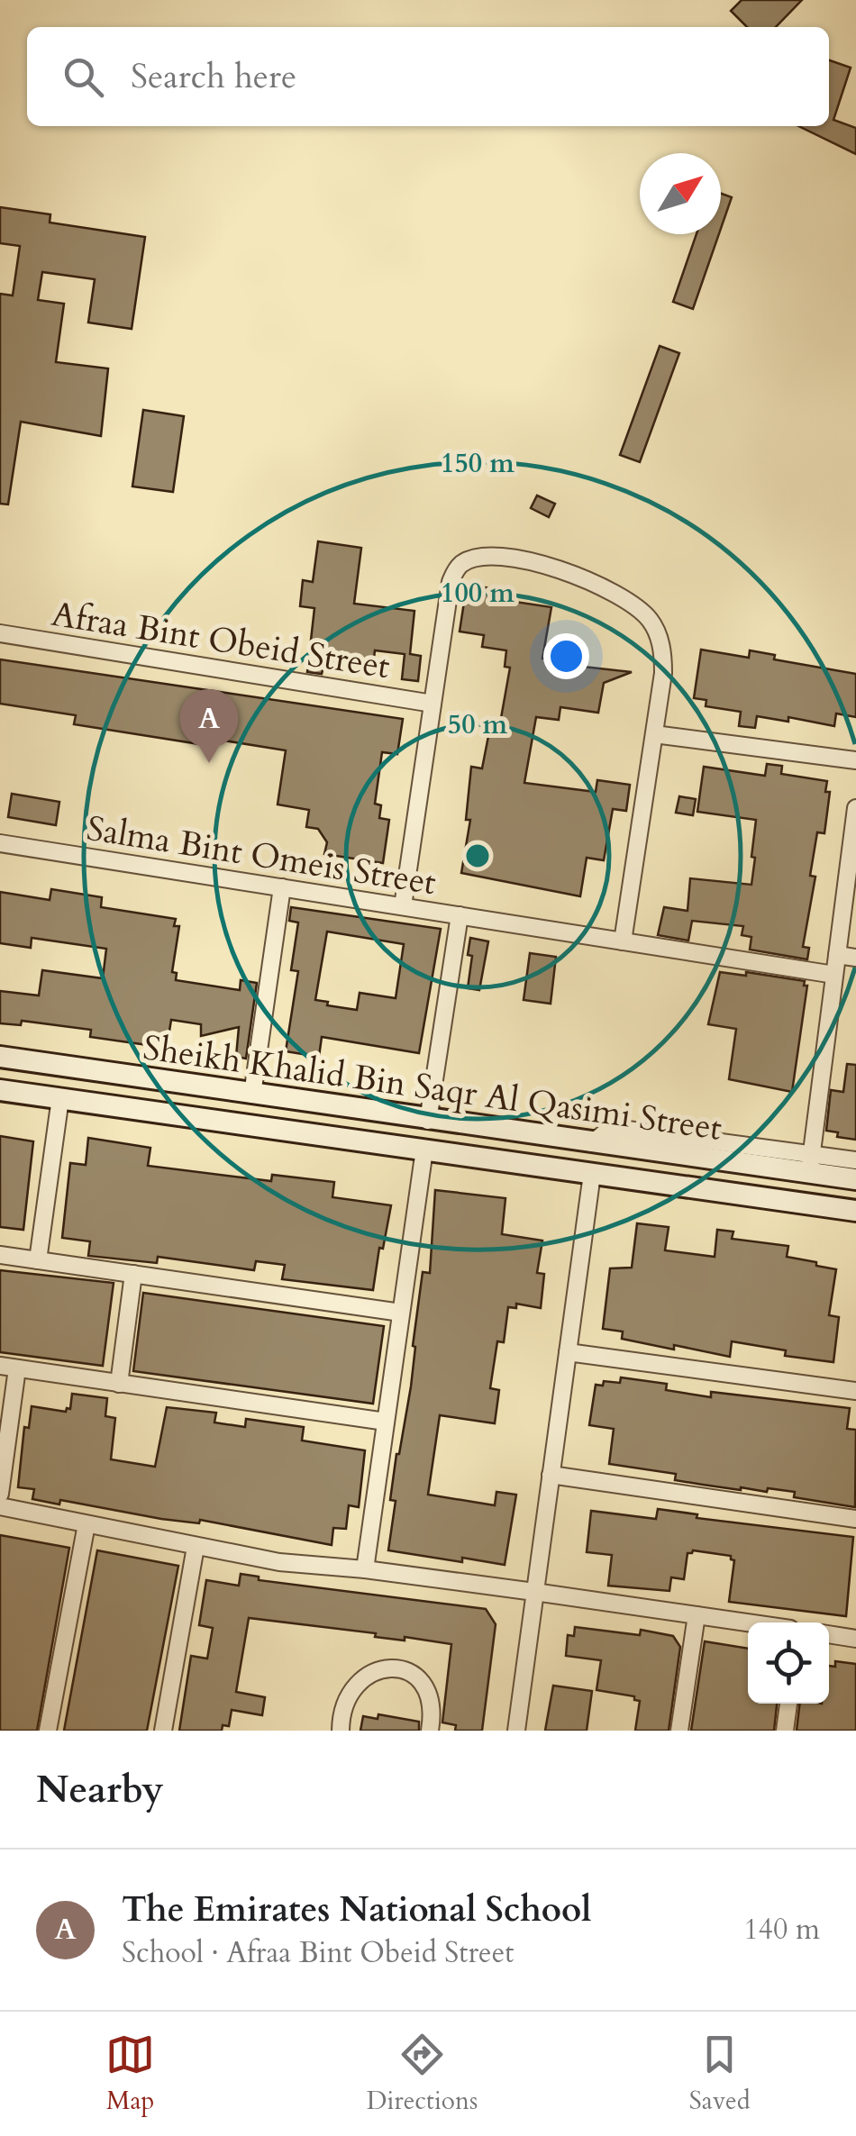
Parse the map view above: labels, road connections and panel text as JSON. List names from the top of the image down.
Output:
{
  "streets": {
    "main road": ["Sheikh Khalid Bin Saqr Al Qasimi Street"],
    "street": ["Afraa Bint Obeid Street", "Salma Bint Omeis Street"]
  },
  "north": "top right",
  "page": {
    "search": "Search here",
    "pins": "A",
    "heading": "Nearby",
    "list": [
      {
        "mark": "A",
        "name": "The Emirates National School",
        "note": "School · Afraa Bint Obeid Street",
        "value": "140 m"
      }
    ],
    "nav": ["Map", "Directions", "Saved"]
  },
  "rings": ["150 m", "100 m", "50 m"]
}
